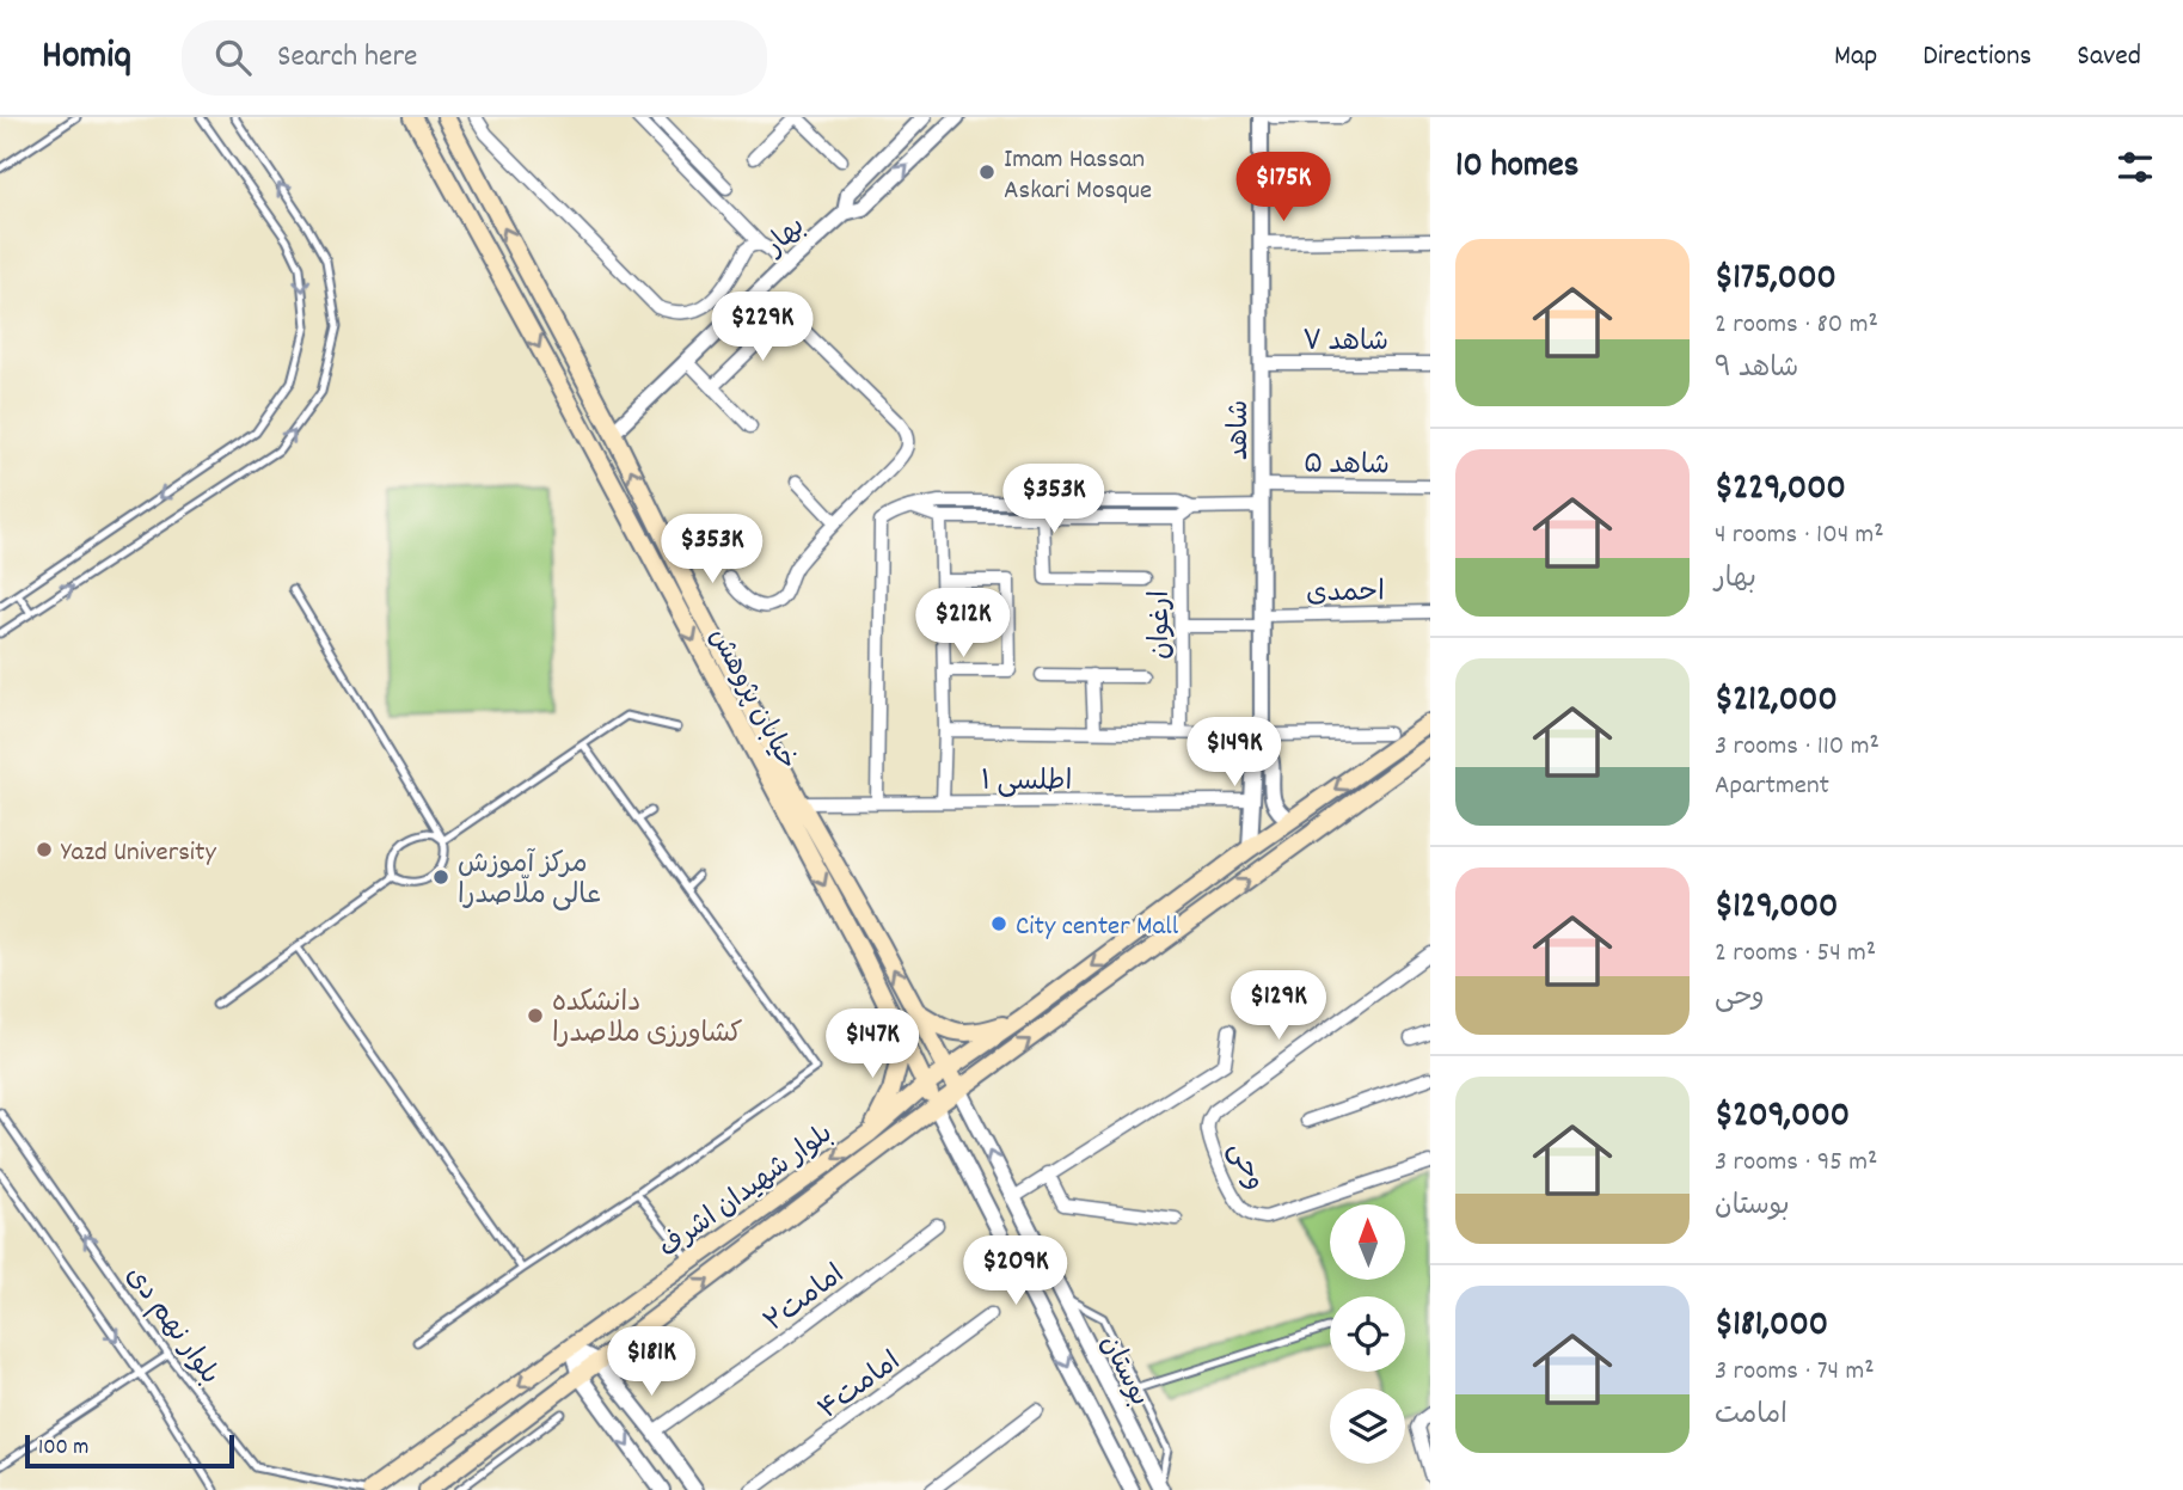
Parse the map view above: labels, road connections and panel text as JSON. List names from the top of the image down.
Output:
{
  "streets": {
    "main road": ["خیابان پژوهش", "بلوار شهیدان اشرف"],
    "street": [
      "بهار",
      "شاهد ۷",
      "شاهد",
      "شاهد ۵",
      "احمدی",
      "ارغوان",
      "اطلسی ۱",
      "وحی",
      "امامت۲",
      "بوستان",
      "امامت۴"
    ],
    "lane": ["بلوار نهم دی"]
  },
  "crossings": [
    ["بهار", "خیابان پژوهش"],
    ["شاهد ۷", "شاهد"],
    ["شاهد", "شاهد ۵"],
    ["شاهد", "احمدی"],
    ["شاهد", "اطلسی ۱"],
    ["شاهد", "بلوار شهیدان اشرف"],
    ["احمدی", "ارغوان"],
    ["خیابان پژوهش", "اطلسی ۱"],
    ["خیابان پژوهش", "بلوار شهیدان اشرف"],
    ["خیابان پژوهش", "بوستان"],
    ["بلوار شهیدان اشرف", "بوستان"]
  ],
  "places": [
    "Imam Hassan Askari Mosque",
    "Yazd University",
    "مرکز آموزش عالی ملّاصدرا",
    "City center Mall",
    "دانشکده کشاورزی ملاصدرا"
  ],
  "scale_bar": "100 m",
  "north": "top",
  "page": {
    "header": "Homiq",
    "search": "Search here",
    "nav": ["Map", "Directions", "Saved"],
    "heading": "10 homes",
    "price": [
      "$175K",
      "$229K",
      "$353K",
      "$353K",
      "$212K",
      "$149K",
      "$129K",
      "$147K",
      "$209K",
      "$181K"
    ],
    "list": [
      {
        "name": "$175,000",
        "note": "2 rooms · 80 m² · شاهد ۹"
      },
      {
        "name": "$229,000",
        "note": "4 rooms · 104 m² · بهار"
      },
      {
        "name": "$212,000",
        "note": "3 rooms · 110 m² · Apartment"
      },
      {
        "name": "$129,000",
        "note": "2 rooms · 54 m² · وحی"
      },
      {
        "name": "$209,000",
        "note": "3 rooms · 95 m² · بوستان"
      },
      {
        "name": "$181,000",
        "note": "3 rooms · 74 m² · امامت"
      }
    ],
    "scale": "100 m"
  }
}
